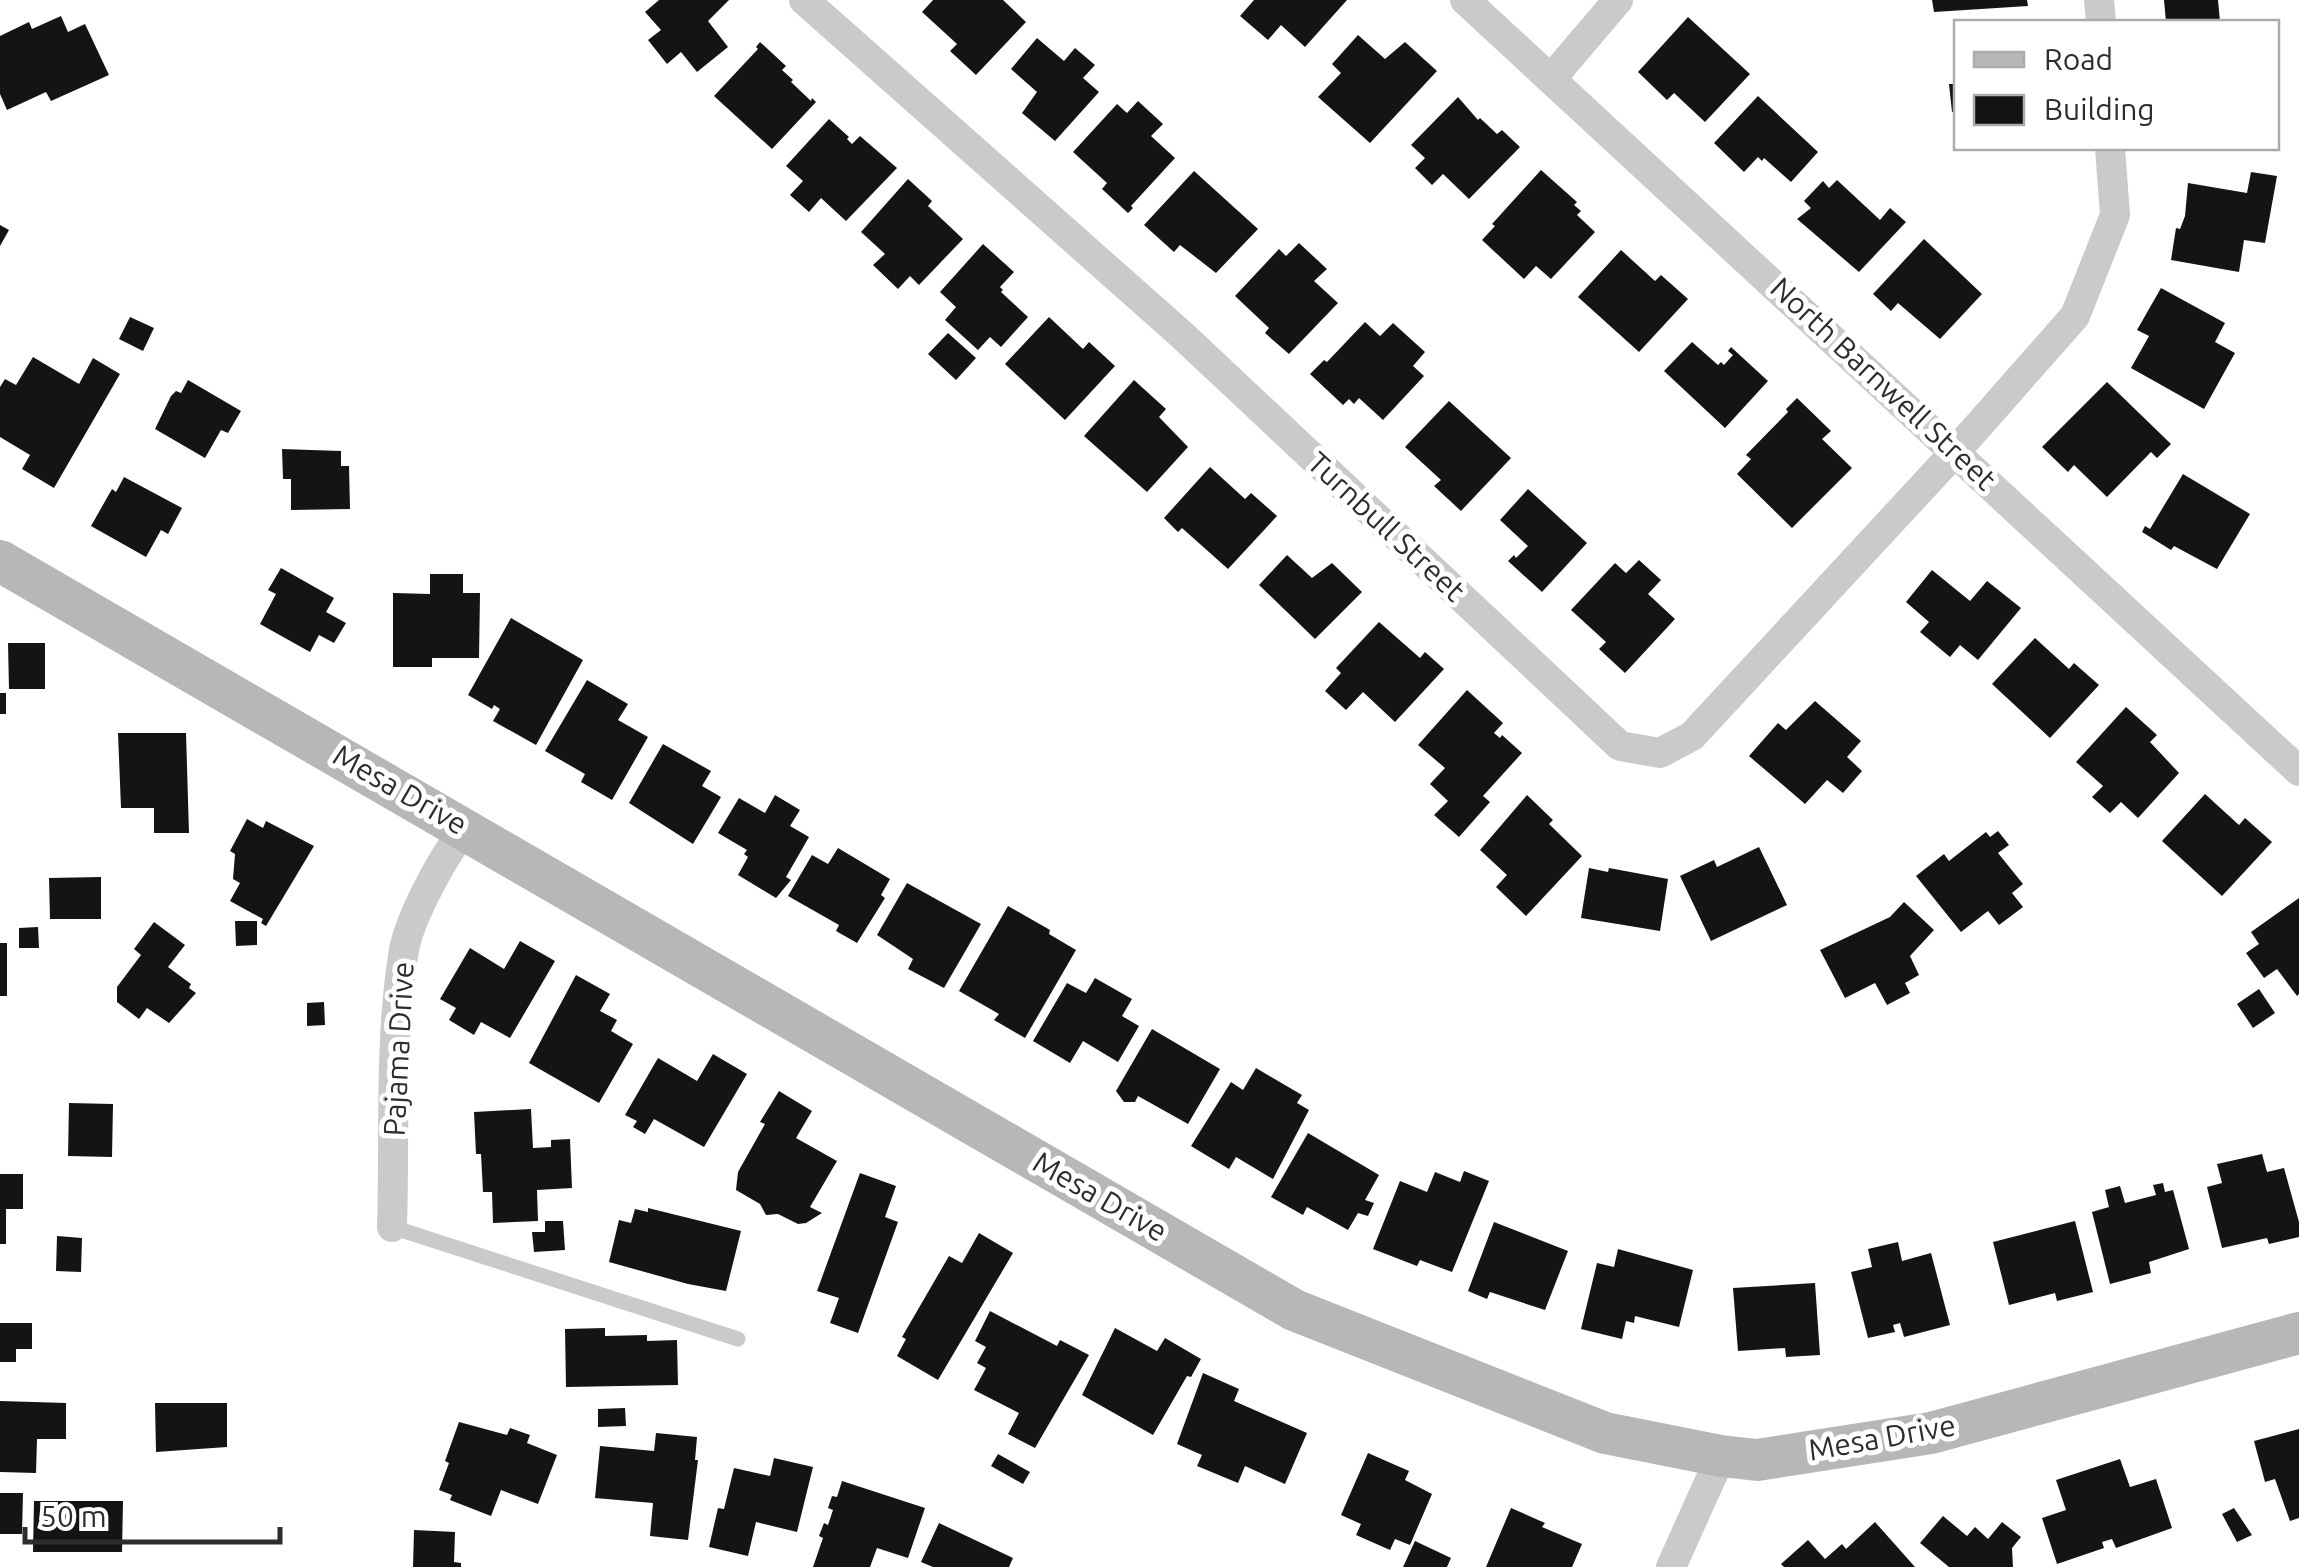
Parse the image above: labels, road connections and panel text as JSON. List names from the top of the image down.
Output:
{
  "streets": {
    "main road": ["Mesa Drive"],
    "street": ["North Barnwell Street", "Turnbull Street", "Pajama Drive"]
  },
  "crossings": [
    ["North Barnwell Street", "Turnbull Street"],
    ["Mesa Drive", "Pajama Drive"]
  ],
  "legend": ["Road", "Building"],
  "scale_bar": "50 m"
}
